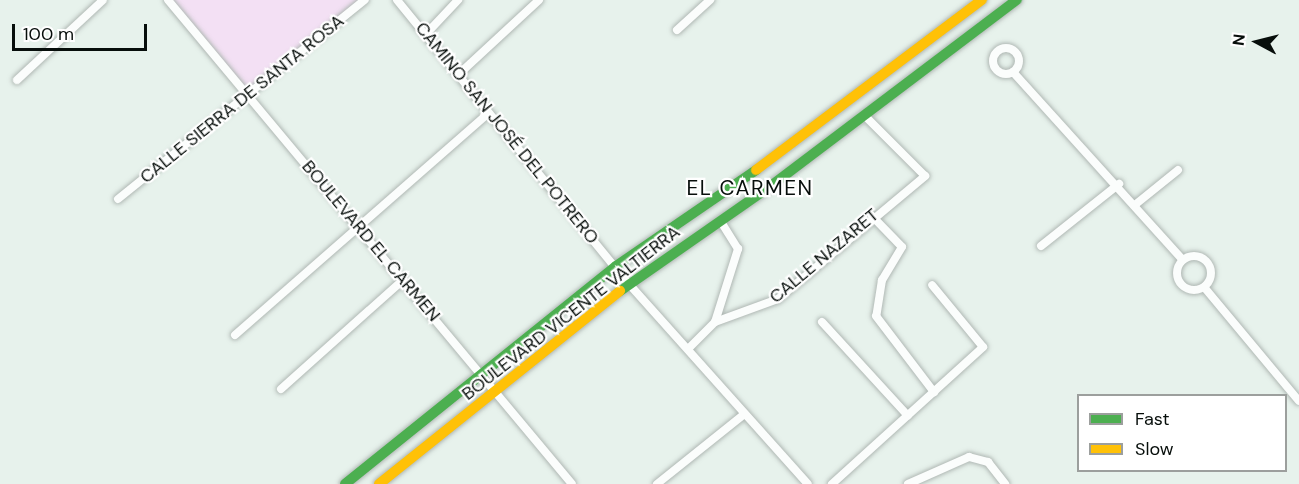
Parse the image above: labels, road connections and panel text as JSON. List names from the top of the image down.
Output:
{
  "streets": {
    "main road": ["BOULEVARD VICENTE VALTIERRA"],
    "street": [
      "CALLE SIERRA DE SANTA ROSA",
      "CAMINO SAN JOSÉ DEL POTRERO",
      "BOULEVARD EL CARMEN",
      "CALLE NAZARET"
    ]
  },
  "crossings": [
    ["CALLE SIERRA DE SANTA ROSA", "BOULEVARD EL CARMEN"],
    ["CAMINO SAN JOSÉ DEL POTRERO", "CALLE NAZARET"],
    ["CAMINO SAN JOSÉ DEL POTRERO", "BOULEVARD VICENTE VALTIERRA"],
    ["BOULEVARD EL CARMEN", "BOULEVARD VICENTE VALTIERRA"],
    ["CALLE NAZARET", "BOULEVARD VICENTE VALTIERRA"]
  ],
  "districts": ["EL CARMEN"],
  "legend": ["Fast", "Slow"],
  "scale_bar": "100 m",
  "north": "left"
}
